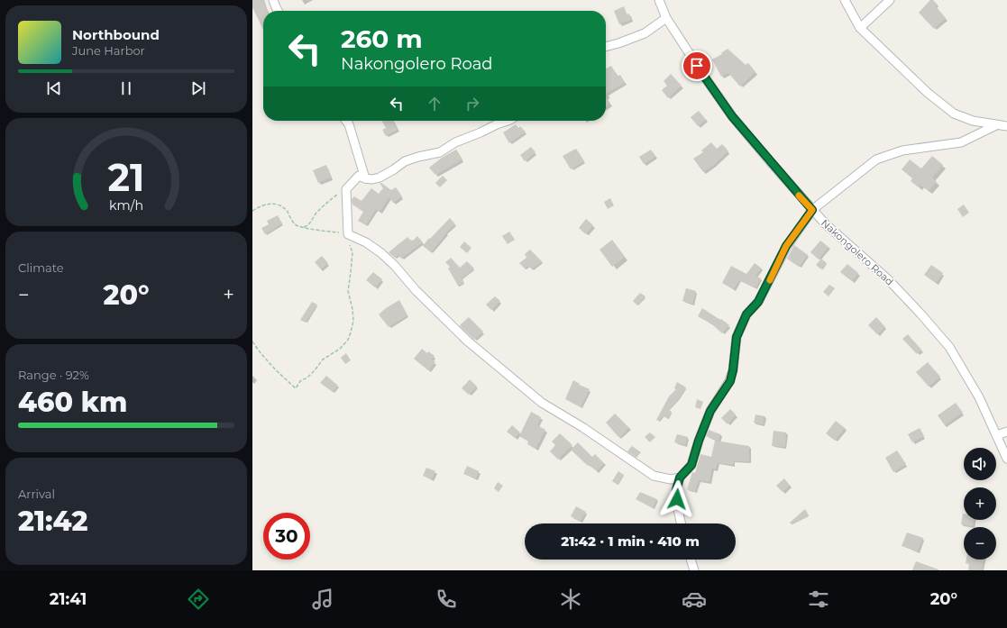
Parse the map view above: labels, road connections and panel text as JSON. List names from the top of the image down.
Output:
{
  "streets": {
    "street": ["Nakongolero Road"]
  },
  "page": {
    "turn": ["260 m", "Nakongolero Road"],
    "song": ["Northbound", "June Harbor"],
    "tile": [
      "Climate",
      ["Range · 92%", "460 km"],
      ["Arrival", "21:42"]
    ],
    "heat": ["−", "20°", "+"],
    "map_buttons": ["+", "−"],
    "limit": "30",
    "trip": "21:42 · 1 min · 410 m",
    "tabs": ["21:41", "20°"],
    "gauge": ["21", "km/h"]
  }
}
